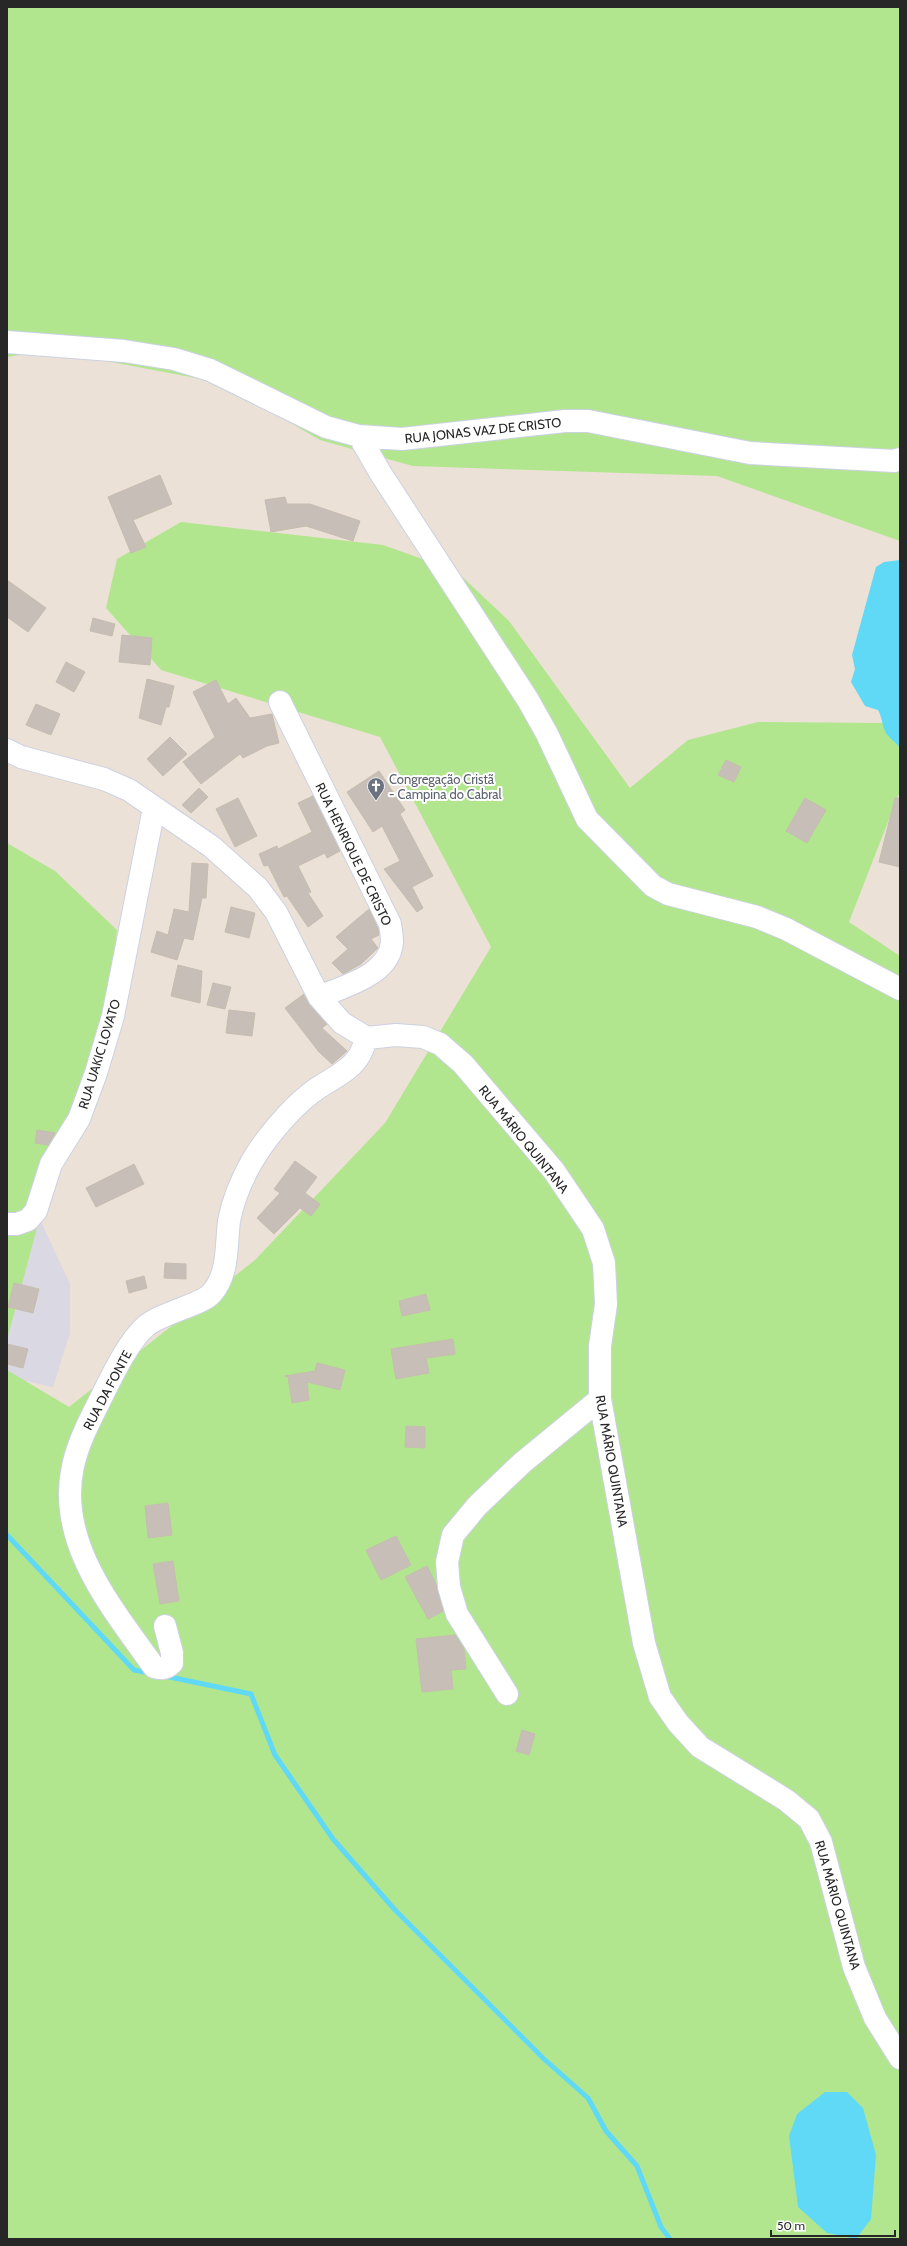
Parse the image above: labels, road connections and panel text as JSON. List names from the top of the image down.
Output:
{
  "streets": {
    "street": [
      "RUA JONAS VAZ DE CRISTO",
      "RUA HENRIQUE DE CRISTO",
      "RUA UAKIC LOVATO",
      "RUA MÁRIO QUINTANA",
      "RUA DA FONTE"
    ]
  },
  "crossings": [
    ["RUA MÁRIO QUINTANA", "RUA DA FONTE"]
  ],
  "places": {
    "church": ["Congregação Cristã - Campina do Cabral"]
  },
  "scale_bar": "50 m"
}
